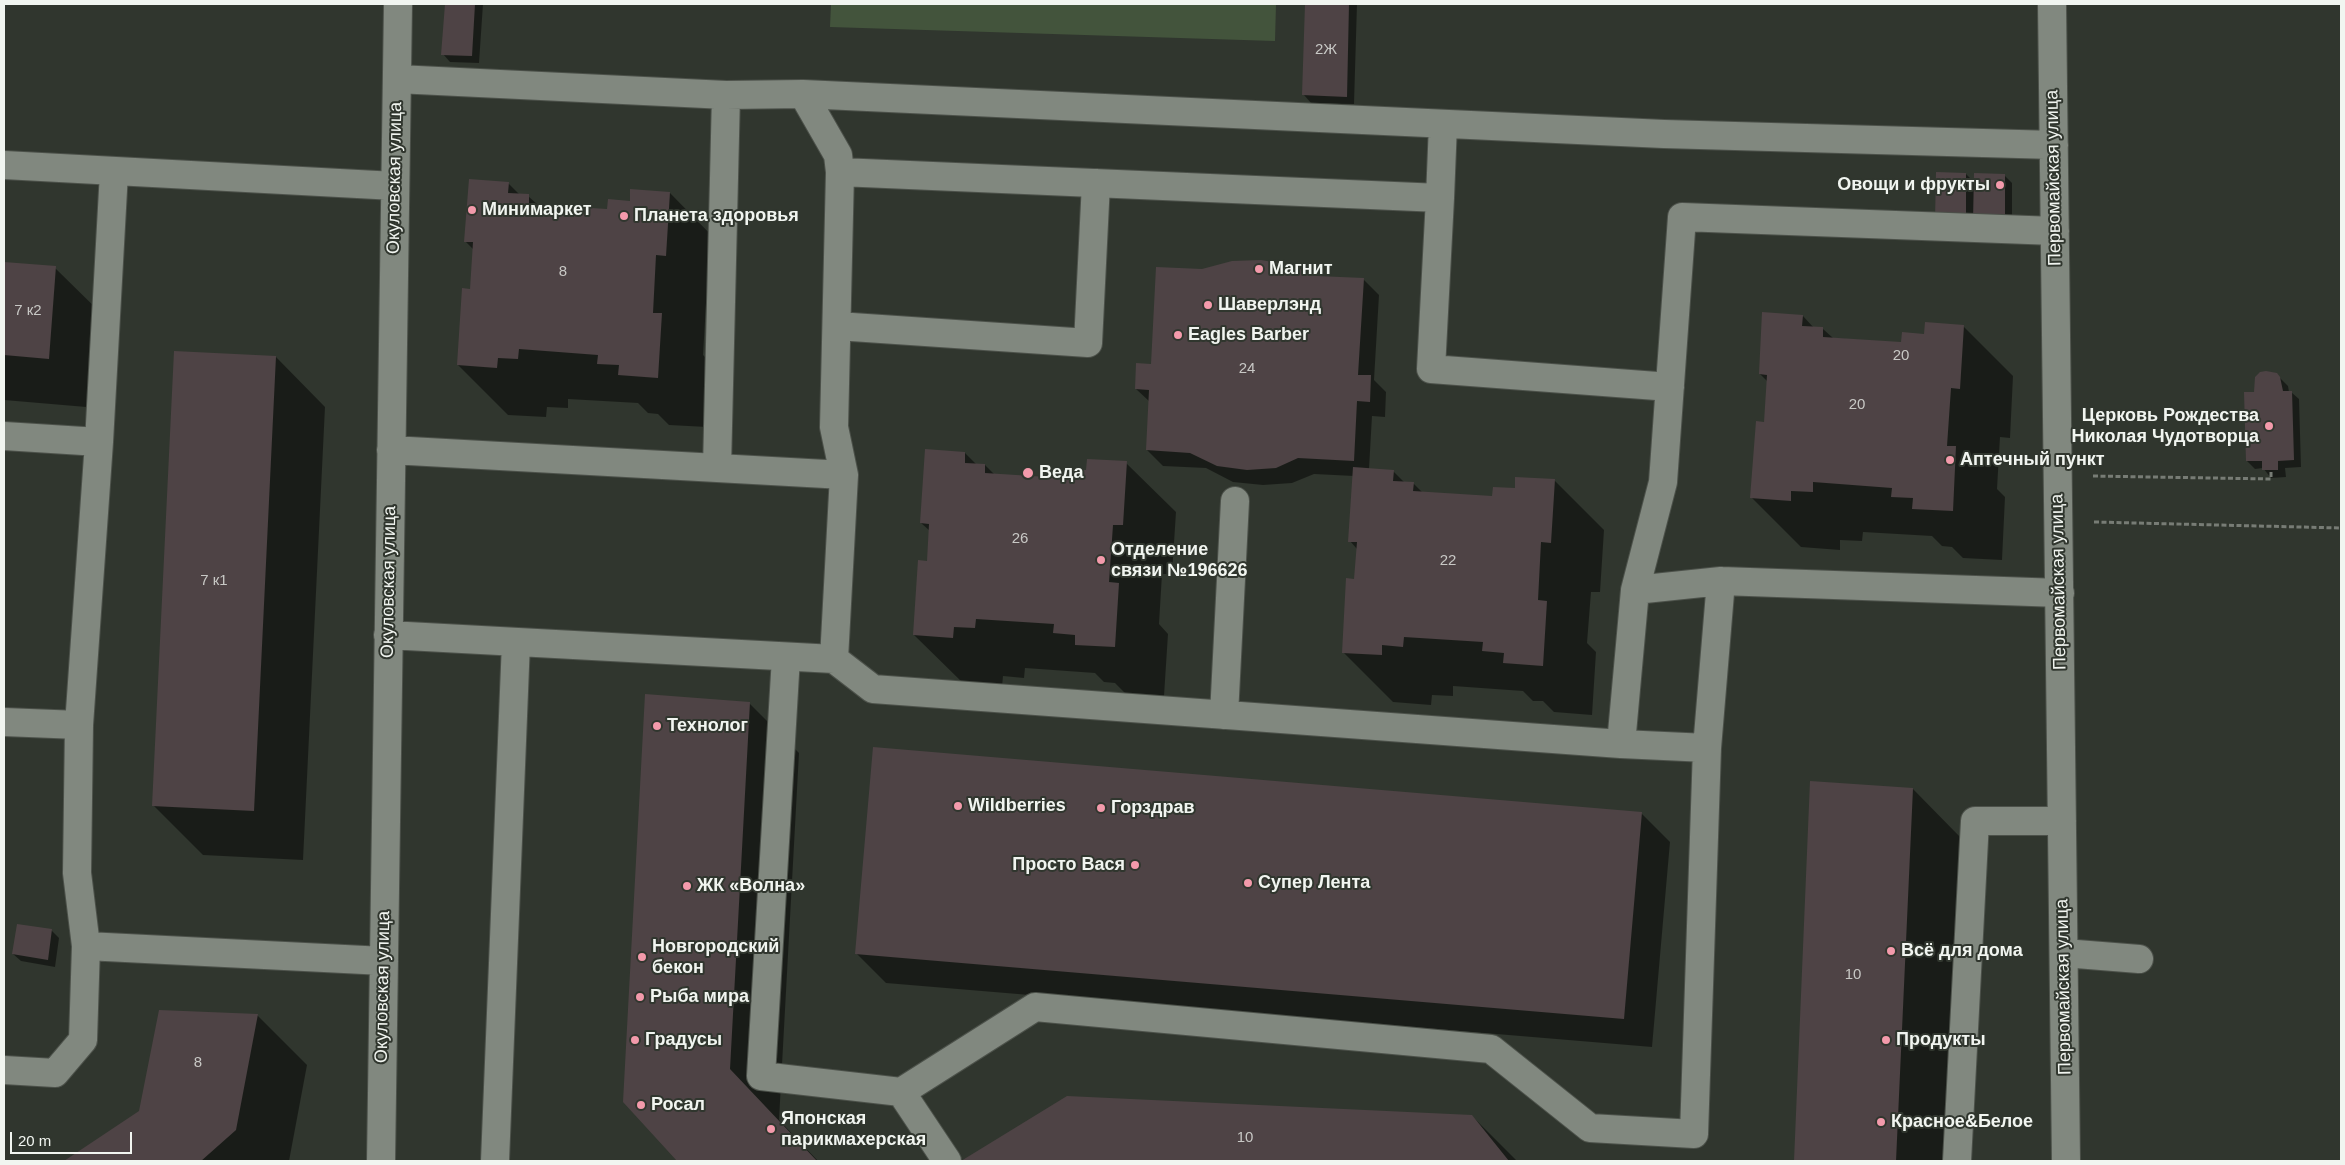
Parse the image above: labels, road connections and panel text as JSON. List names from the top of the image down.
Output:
{
  "streets": {
    "street": ["Окуловская улица", "Первомайская улица"]
  },
  "places": [
    "Овощи и фрукты",
    "Минимаркет",
    "Планета здоровья",
    "Магнит",
    "Шаверлэнд",
    "Eagles Barber",
    "Церковь Рождества Николая Чудотворца",
    "Аптечный пункт",
    "Веда",
    "Отделение связи №196626",
    "Технолог",
    "Wildberries",
    "Горздрав",
    "Просто Вася",
    "Супер Лента",
    "ЖК «Волна»",
    "Всё для дома",
    "Новгородский бекон",
    "Рыба мира",
    "Градусы",
    "Продукты",
    "Росал",
    "Красное&Белое",
    "Японская парикмахерская"
  ],
  "house_numbers": [
    "2Ж",
    "8",
    "7 к2",
    "20",
    "24",
    "20",
    "26",
    "22",
    "7 к1",
    "10",
    "8",
    "10"
  ],
  "scale_bar": "20 m"
}
